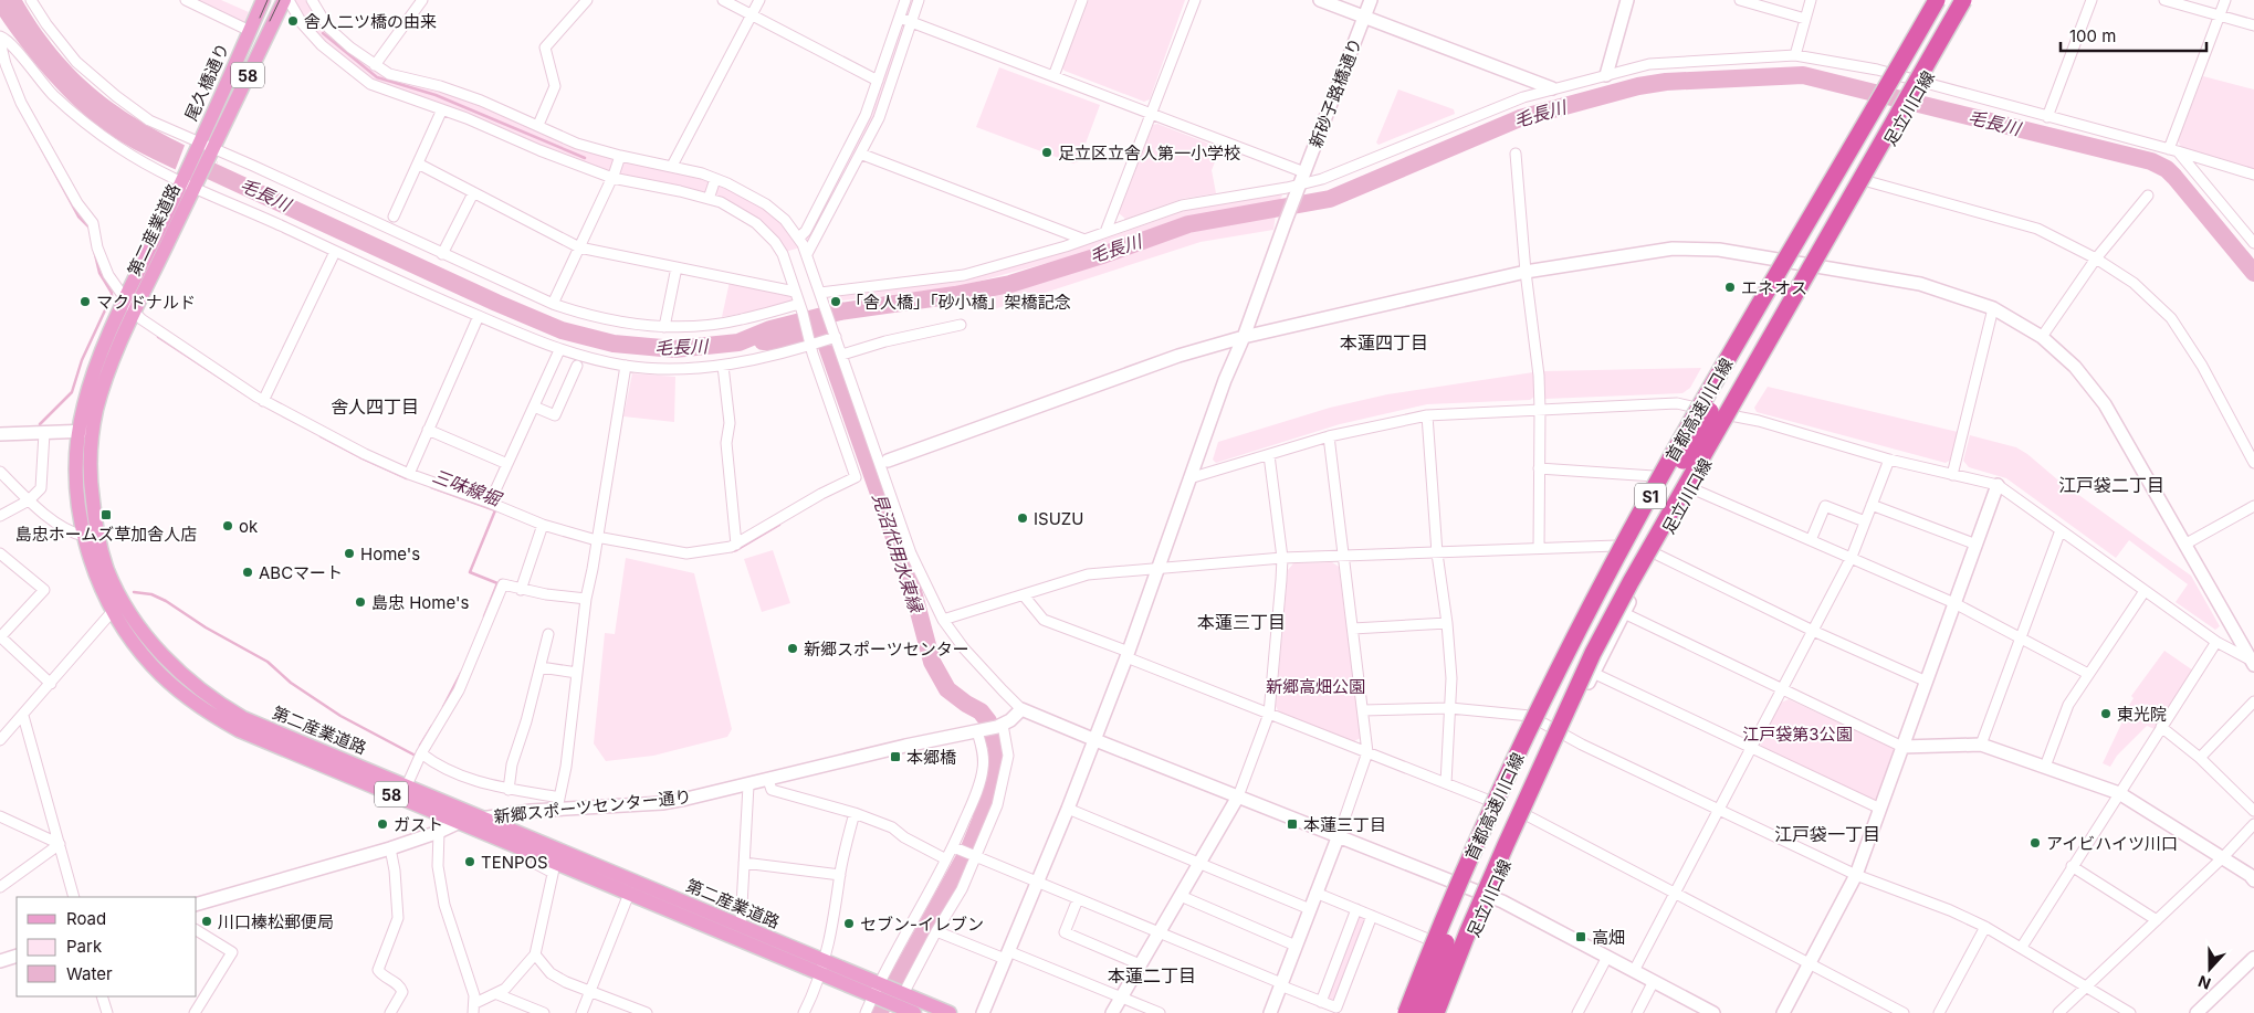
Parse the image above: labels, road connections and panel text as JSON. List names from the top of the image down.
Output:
{
  "streets": {
    "highway": ["首都高速川口線", "S1"],
    "main road": ["58", "尾久橋通り", "第二産業道路"],
    "street": ["新砂子路橋通り", "足立川口線", "新郷スポーツセンター通り"]
  },
  "crossings": [
    ["尾久橋通り", "第二産業道路"],
    ["第二産業道路", "新郷スポーツセンター通り"]
  ],
  "districts": [
    "本蓮四丁目",
    "舎人四丁目",
    "江戸袋二丁目",
    "本蓮三丁目",
    "江戸袋一丁目",
    "本蓮二丁目"
  ],
  "water": ["毛長川", "三味線堀", "見沼代用水東縁"],
  "parks": ["新郷高畑公園", "江戸袋第3公園"],
  "places": {
    "other": [
      "舎人二ツ橋の由来",
      "足立区立舎人第一小学校",
      "エネオス",
      "マクドナルド",
      "「舎人橋」「砂小橋」架橋記念",
      "ISUZU",
      "ok",
      "Home's",
      "ABCマート",
      "島忠 Home's",
      "新郷スポーツセンター",
      "東光院",
      "ガスト",
      "アイビハイツ川口",
      "TENPOS",
      "川口榛松郵便局",
      "セブン-イレブン"
    ],
    "transit": [
      "島忠ホームズ草加舎人店",
      "本郷橋",
      "本蓮三丁目",
      "高畑"
    ]
  },
  "legend": ["Road", "Park", "Water"],
  "scale_bar": "100 m",
  "north": "bottom"
}
